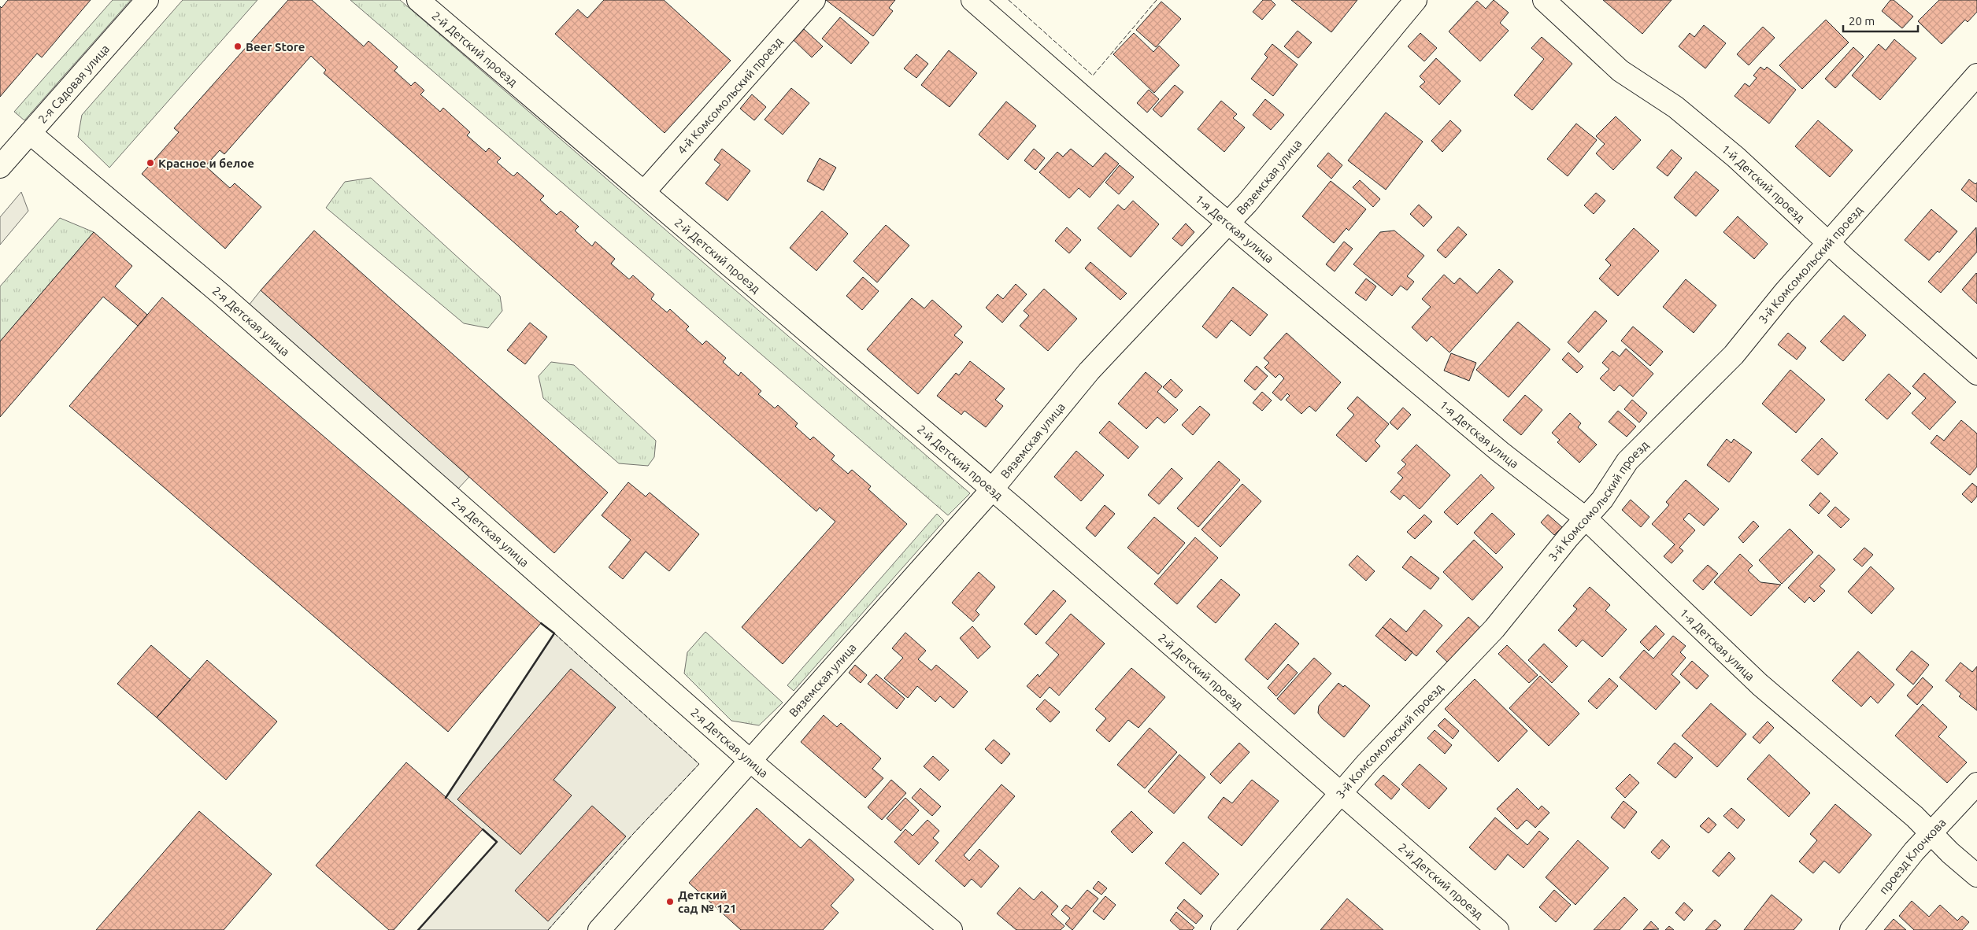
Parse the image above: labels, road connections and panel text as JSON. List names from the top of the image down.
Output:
{
  "streets": {
    "street": [
      "2-й Детский проезд",
      "2-я Садовая улица",
      "4-й Комсомольский проезд",
      "Вяземская улица",
      "1-й Детский проезд",
      "1-я Детская улица",
      "3-й Комсомольский проезд",
      "2-я Детская улица",
      "проезд Клочкова"
    ]
  },
  "crossings": [
    ["2-й Детский проезд", "4-й Комсомольский проезд"],
    ["2-й Детский проезд", "Вяземская улица"],
    ["2-й Детский проезд", "3-й Комсомольский проезд"],
    ["2-я Садовая улица", "2-я Детская улица"],
    ["Вяземская улица", "1-я Детская улица"],
    ["Вяземская улица", "2-я Детская улица"],
    ["1-й Детский проезд", "3-й Комсомольский проезд"],
    ["1-я Детская улица", "3-й Комсомольский проезд"],
    ["1-я Детская улица", "проезд Клочкова"]
  ],
  "places": ["Beer Store", "Красное и белое", "Детский сад № 121"],
  "scale_bar": "20 m"
}
